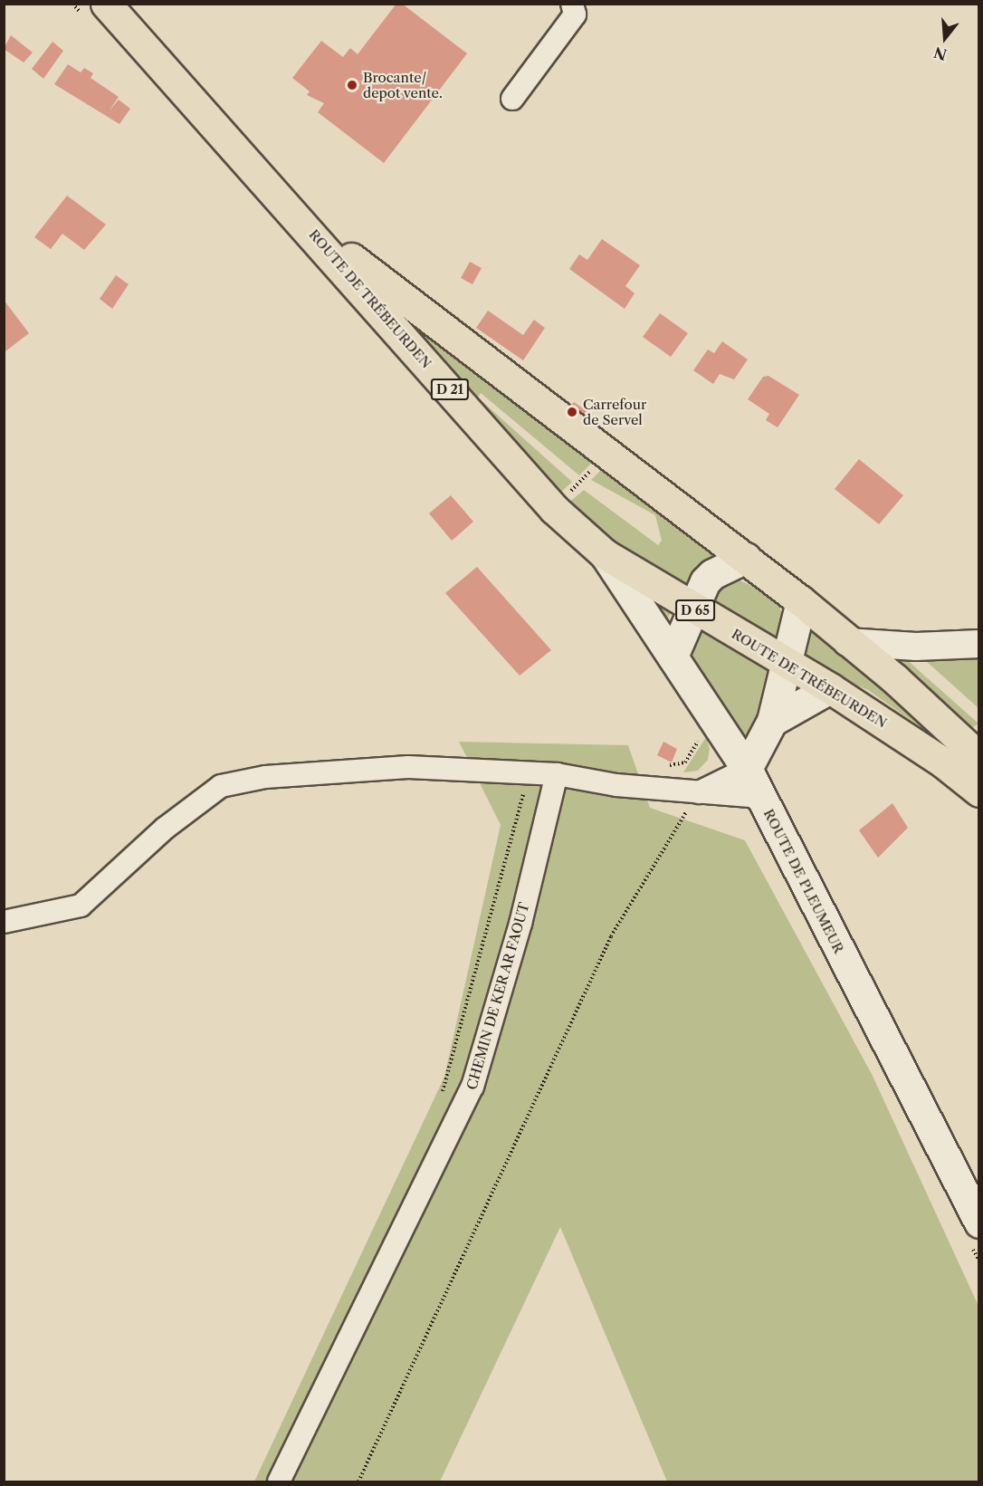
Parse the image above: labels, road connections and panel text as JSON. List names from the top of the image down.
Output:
{
  "streets": {
    "main road": [
      "ROUTE DE TRÉBEURDEN",
      "D 21",
      "D 65",
      "ROUTE DE PLEUMEUR"
    ],
    "street": ["CHEMIN DE KER AR FAOUT"]
  },
  "crossings": [
    ["ROUTE DE TRÉBEURDEN", "ROUTE DE PLEUMEUR"]
  ],
  "places": ["Brocante/ depot vente.", "Carrefour de Servel"],
  "north": "bottom"
}
